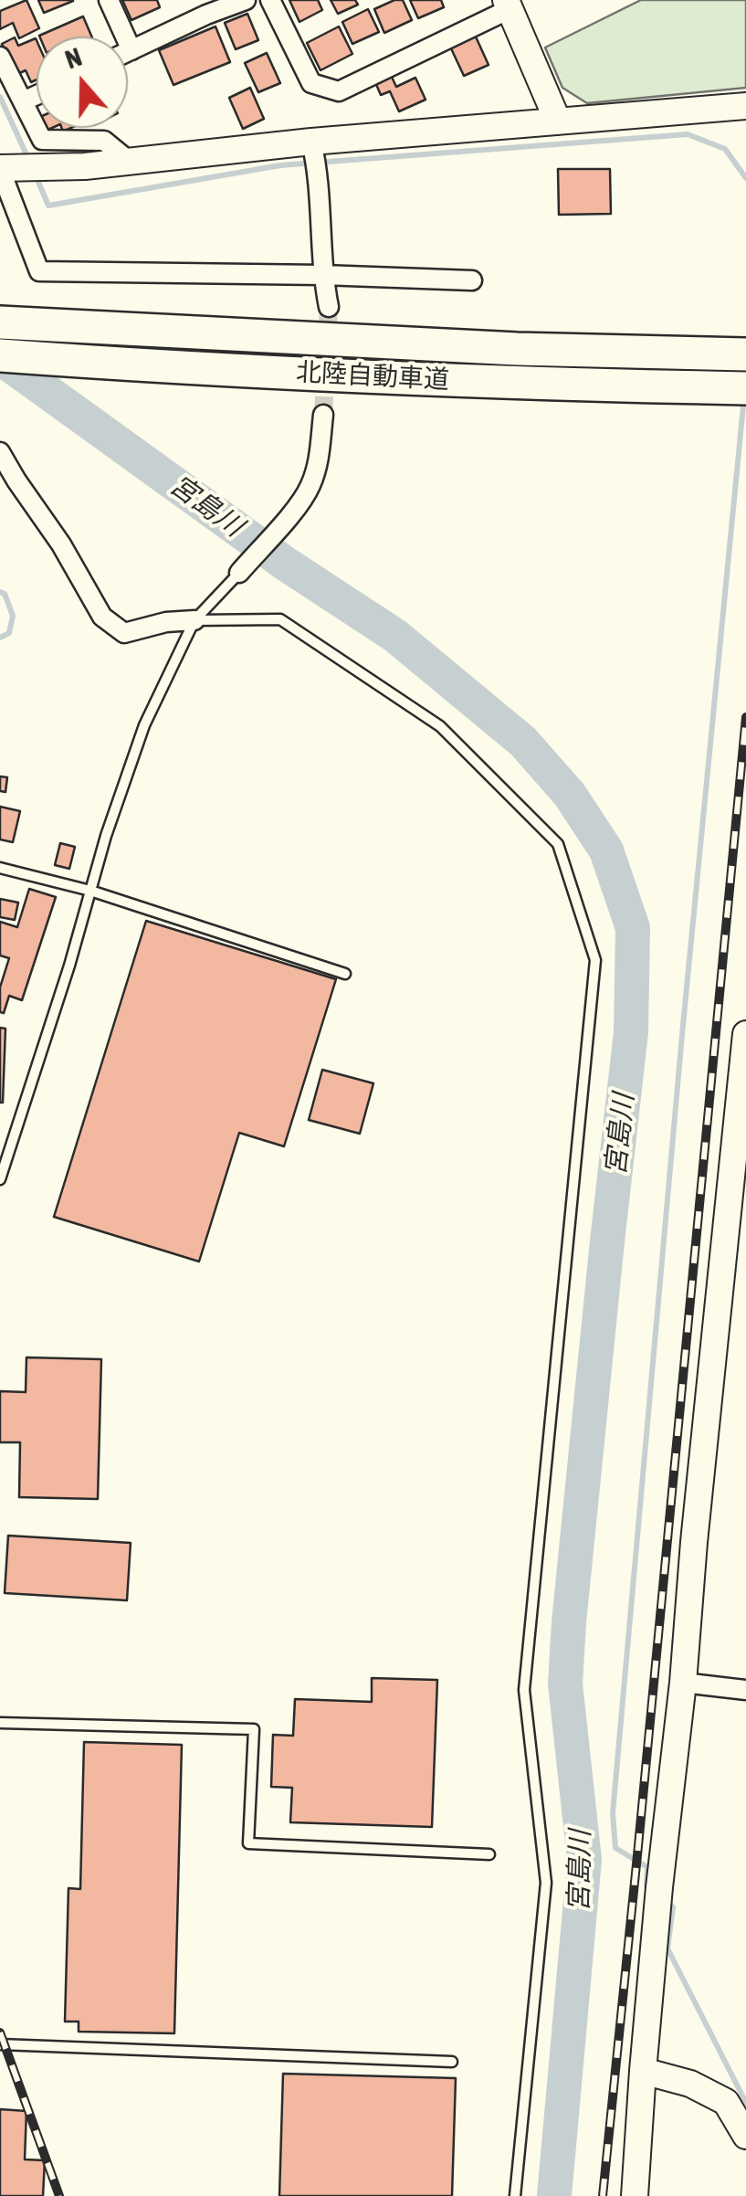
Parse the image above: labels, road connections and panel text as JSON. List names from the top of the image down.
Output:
{
  "streets": {
    "highway": ["北陸自動車道"]
  },
  "water": ["宮島川"],
  "north": "top"
}
